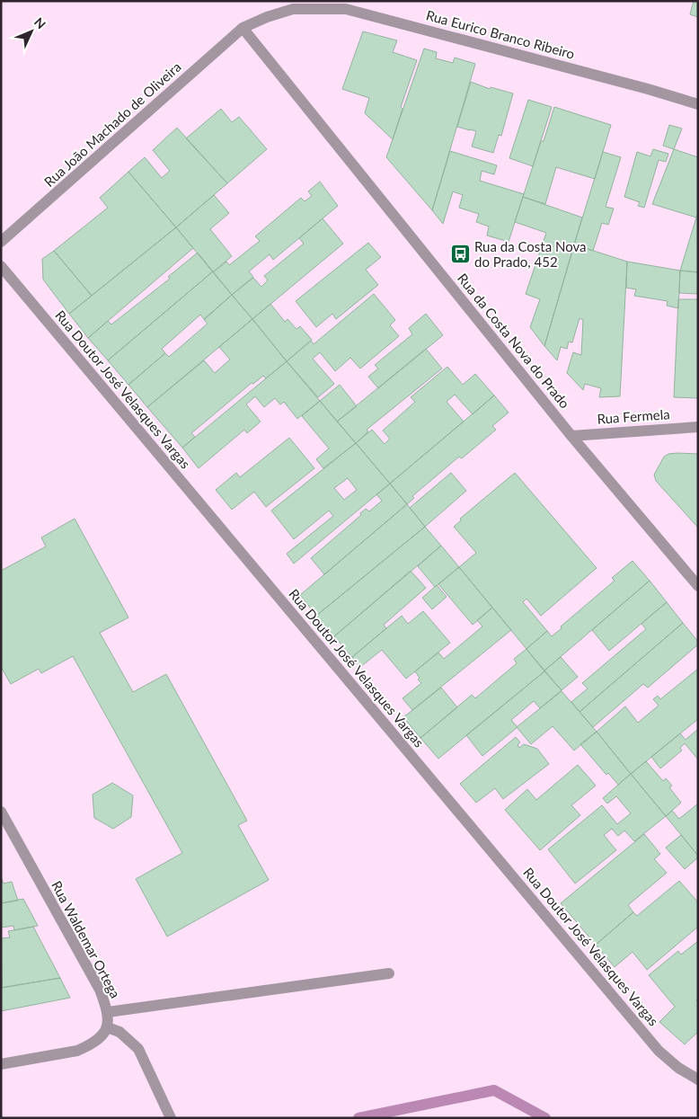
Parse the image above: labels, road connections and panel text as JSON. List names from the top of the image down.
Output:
{
  "streets": {
    "street": [
      "Rua Eurico Branco Ribeiro",
      "Rua João Machado de Oliveira",
      "Rua da Costa Nova do Prado",
      "Rua Doutor José Velasques Vargas",
      "Rua Fermela",
      "Rua Waldemar Ortega"
    ]
  },
  "crossings": [
    ["Rua Eurico Branco Ribeiro", "Rua João Machado de Oliveira"],
    ["Rua Eurico Branco Ribeiro", "Rua da Costa Nova do Prado"],
    ["Rua João Machado de Oliveira", "Rua da Costa Nova do Prado"],
    ["Rua da Costa Nova do Prado", "Rua Fermela"]
  ],
  "places": {
    "bus stop": ["Rua da Costa Nova do Prado, 452"]
  },
  "north": "top right"
}
